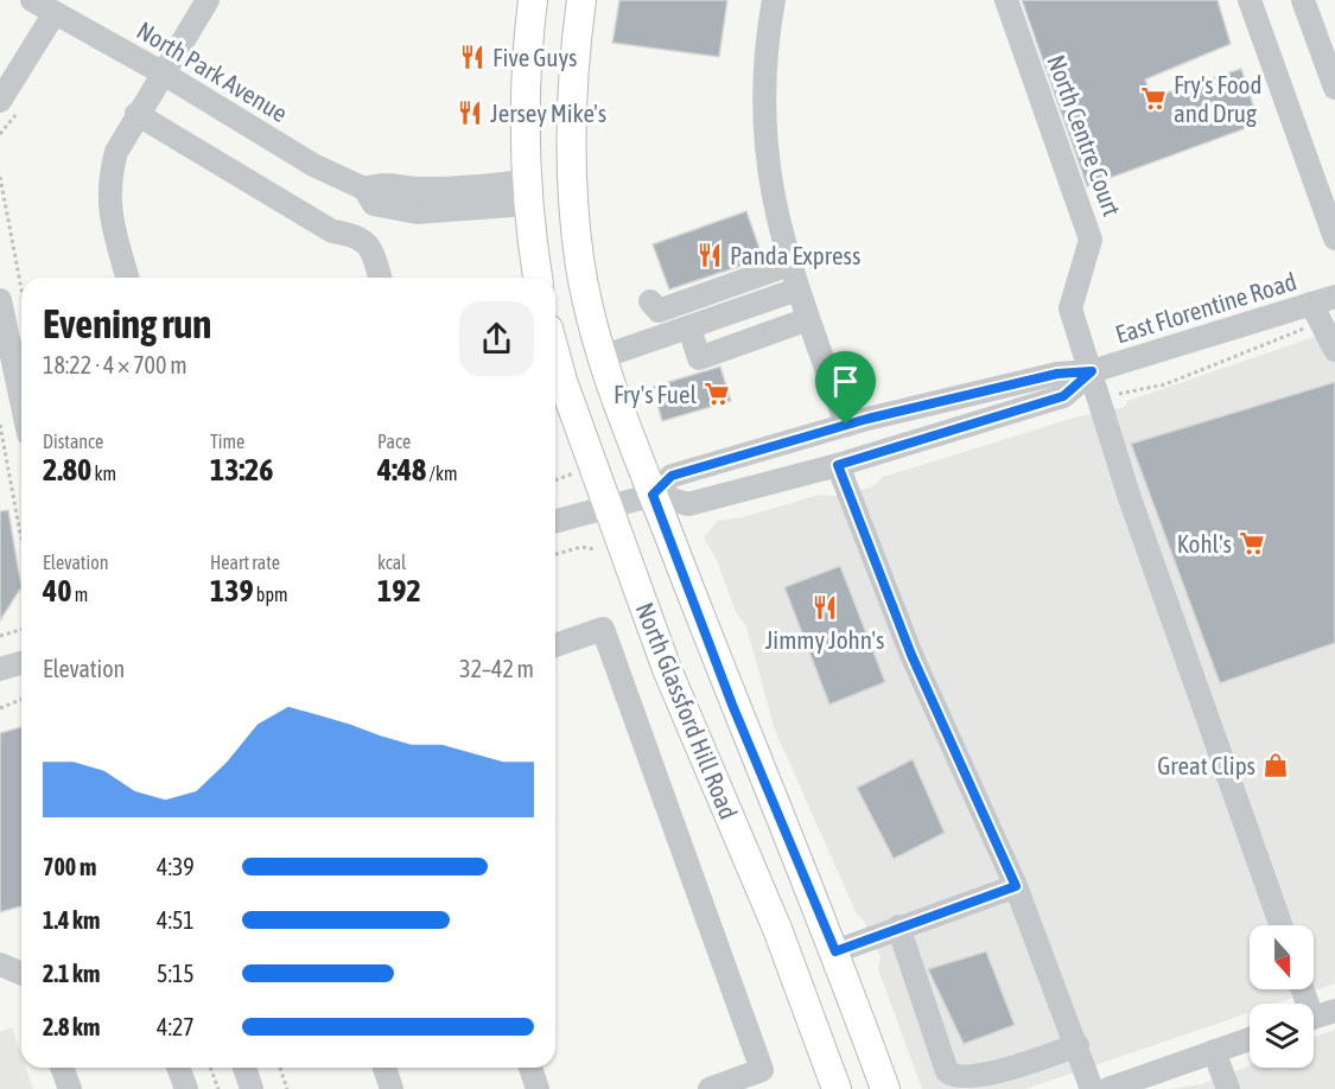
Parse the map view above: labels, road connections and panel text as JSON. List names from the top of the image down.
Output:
{
  "streets": {
    "main road": ["North Glassford Hill Road"],
    "street": ["North Park Avenue", "North Centre Court", "East Florentine Road"]
  },
  "crossings": [
    ["North Centre Court", "East Florentine Road"],
    ["East Florentine Road", "North Glassford Hill Road"]
  ],
  "places": {
    "restaurant": [
      "Five Guys",
      "Jersey Mike's",
      "Panda Express",
      "Jimmy John's"
    ],
    "supermarket": ["Fry's Food and Drug", "Fry's Fuel", "Kohl's"],
    "shop": ["Great Clips"]
  },
  "north": "bottom",
  "page": {
    "heading": ["Evening run", "18:22 · 4 × 700 m"],
    "stats": [
      ["Distance", "2.80 km"],
      ["Time", "13:26"],
      ["Pace", "4:48 /km"],
      ["Elevation", "40 m"],
      ["Heart rate", "139 bpm"],
      ["kcal", "192"]
    ],
    "chart": ["Elevation", "32–42 m"],
    "list": [
      {
        "name": "700 m",
        "note": "4:39"
      },
      {
        "name": "1.4 km",
        "note": "4:51"
      },
      {
        "name": "2.1 km",
        "note": "5:15"
      },
      {
        "name": "2.8 km",
        "note": "4:27"
      }
    ]
  }
}
